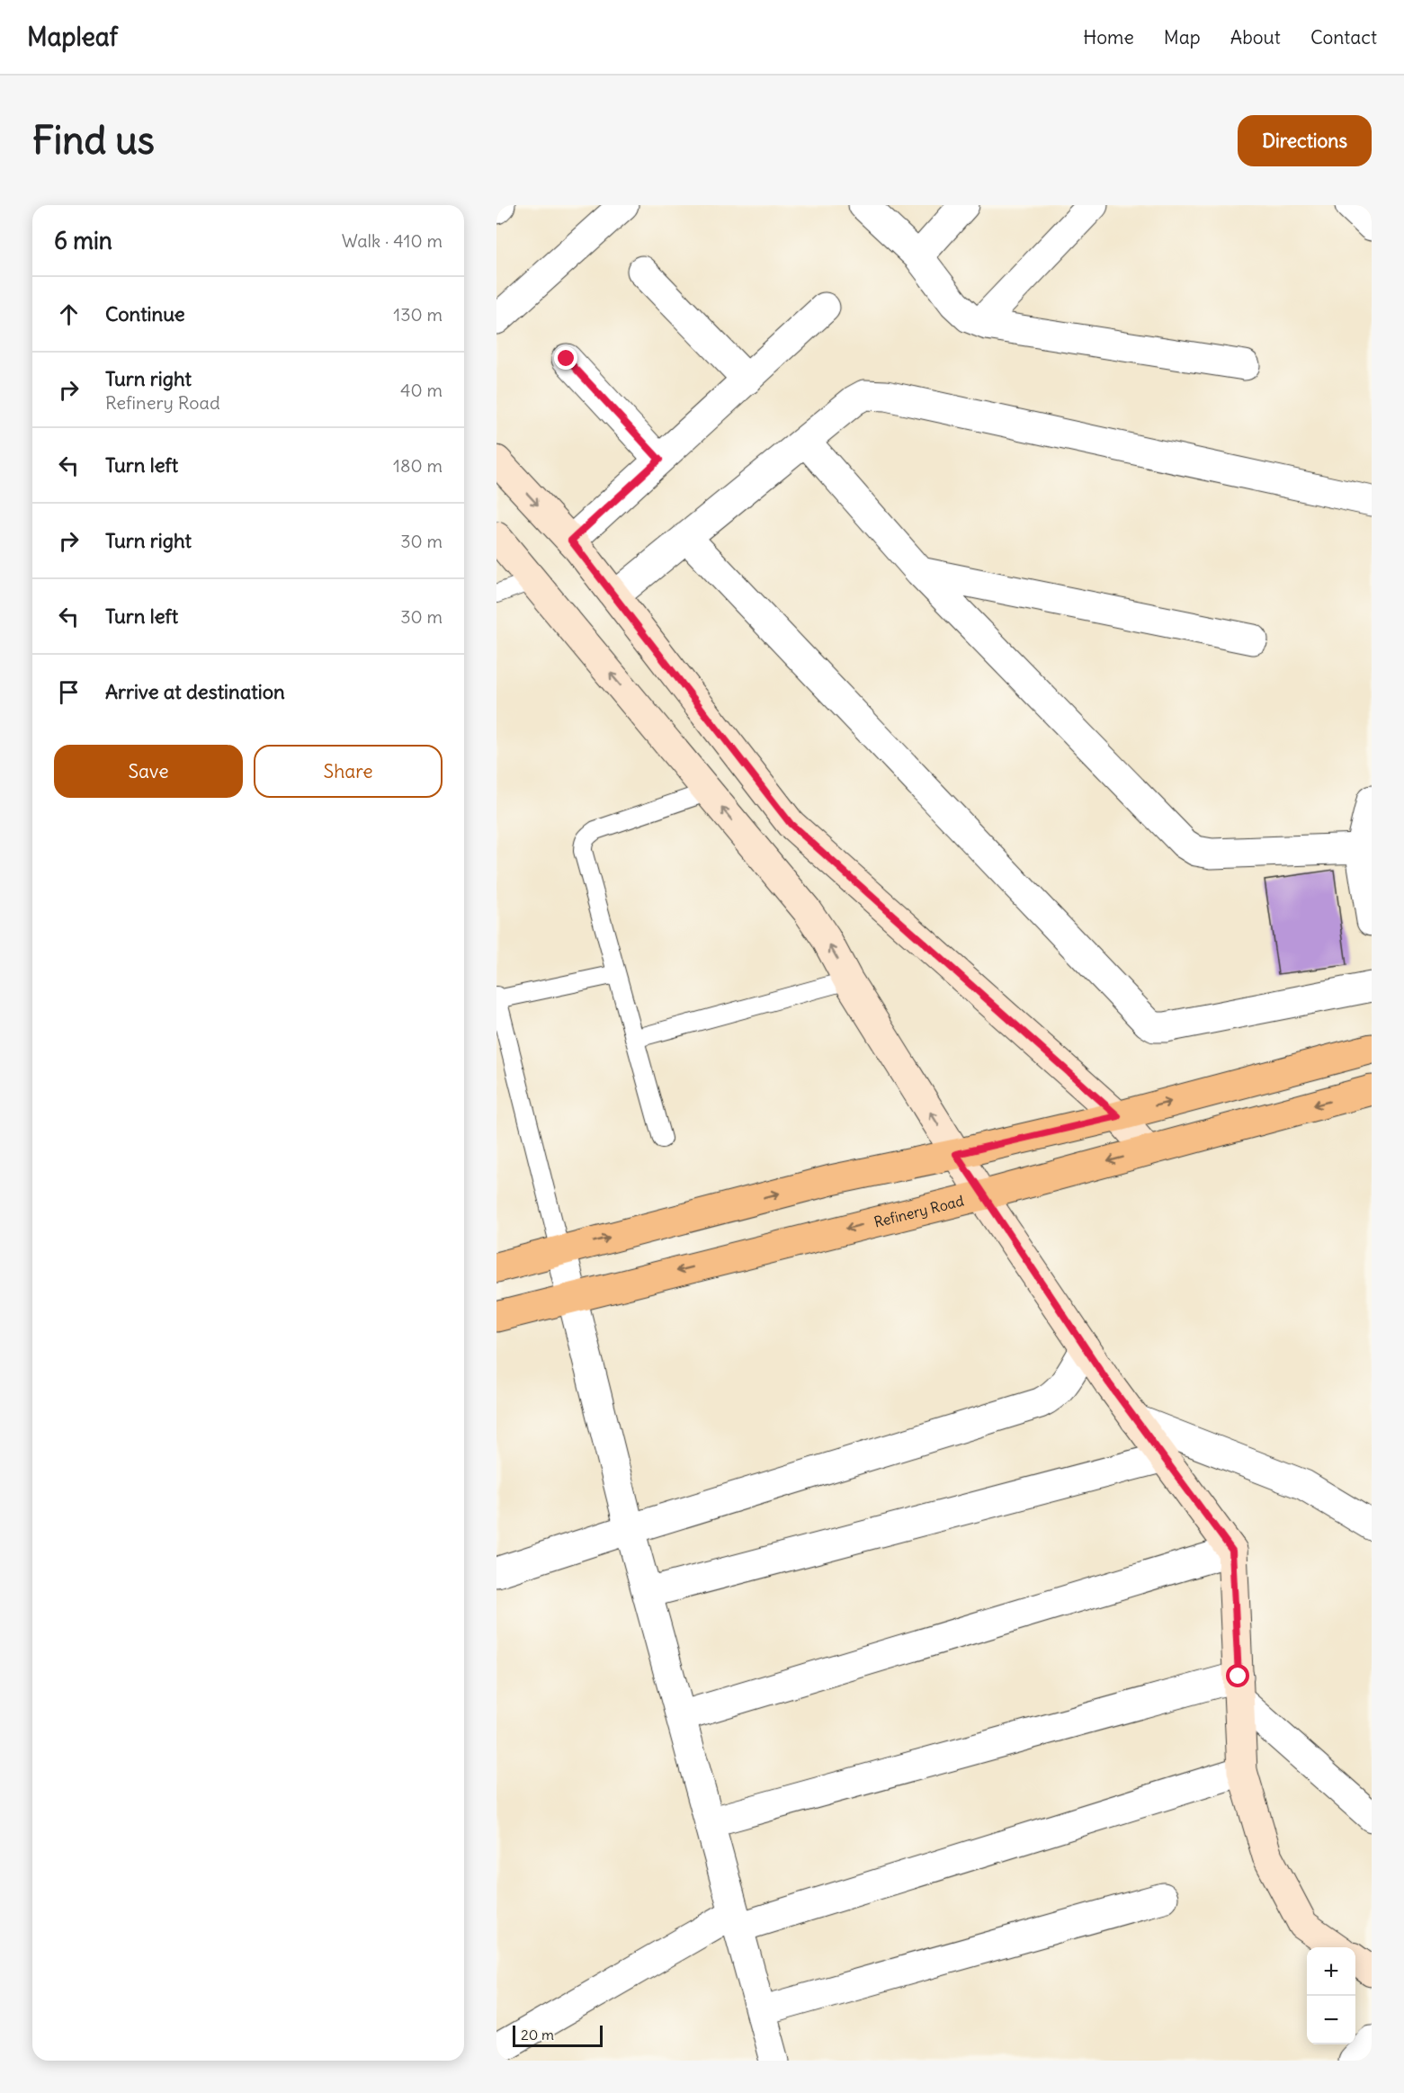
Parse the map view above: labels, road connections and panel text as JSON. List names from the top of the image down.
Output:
{
  "streets": {
    "main road": ["Refinery Road"]
  },
  "scale_bar": "20 m",
  "page": {
    "header": "Mapleaf",
    "nav": [
      "Home",
      "Map",
      "About",
      "Contact"
    ],
    "buttons": [
      "Directions",
      ["Save", "Share"]
    ],
    "title": "Find us",
    "heading": ["6 min", "Walk · 410 m"],
    "list": [
      ["Continue", "130 m"],
      ["Turn right", "Refinery Road", "40 m"],
      ["Turn left", "180 m"],
      ["Turn right", "30 m"],
      ["Turn left", "30 m"],
      "Arrive at destination"
    ],
    "map_buttons": ["+", "−"],
    "scale": "20 m"
  }
}
